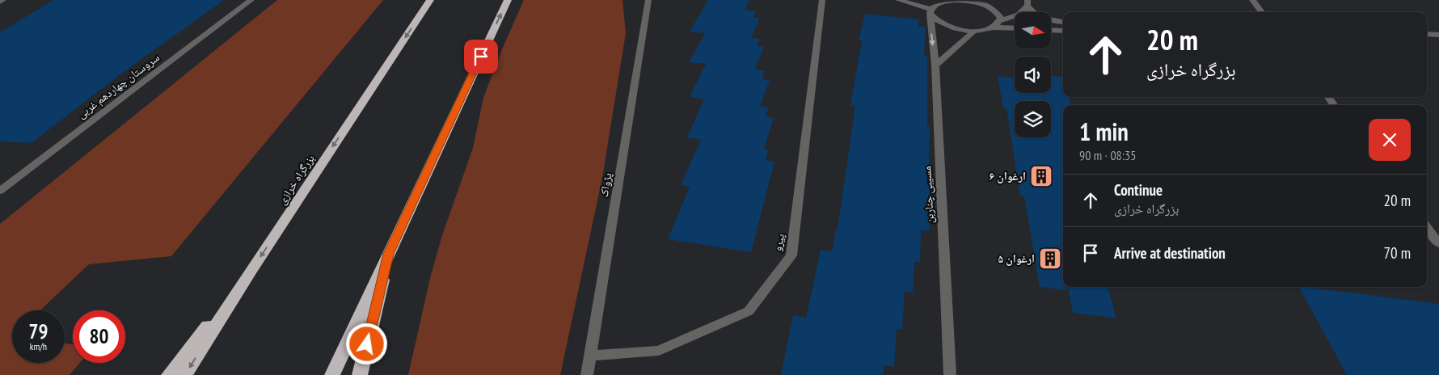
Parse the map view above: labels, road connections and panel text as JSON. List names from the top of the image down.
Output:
{
  "streets": {
    "highway": ["بزرگراه خرازی"],
    "street": [
      "سروستان چهاردهم غربی",
      "پژواک",
      "مسیبی چناربن",
      "پیرو"
    ]
  },
  "crossings": [
    ["پژواک", "پیرو"]
  ],
  "places": {
    "building": ["ارغوان ۶", "ارغوان ۵"]
  },
  "north": "right",
  "page": {
    "turn": ["20 m", "بزرگراه خرازی"],
    "heading": ["1 min", "90 m · 08:35"],
    "list": [
      {
        "name": "Continue",
        "note": "بزرگراه خرازی",
        "value": "20 m"
      },
      {
        "name": "Arrive at destination",
        "value": "70 m"
      }
    ],
    "speed": "79 km/h",
    "limit": "80"
  }
}
